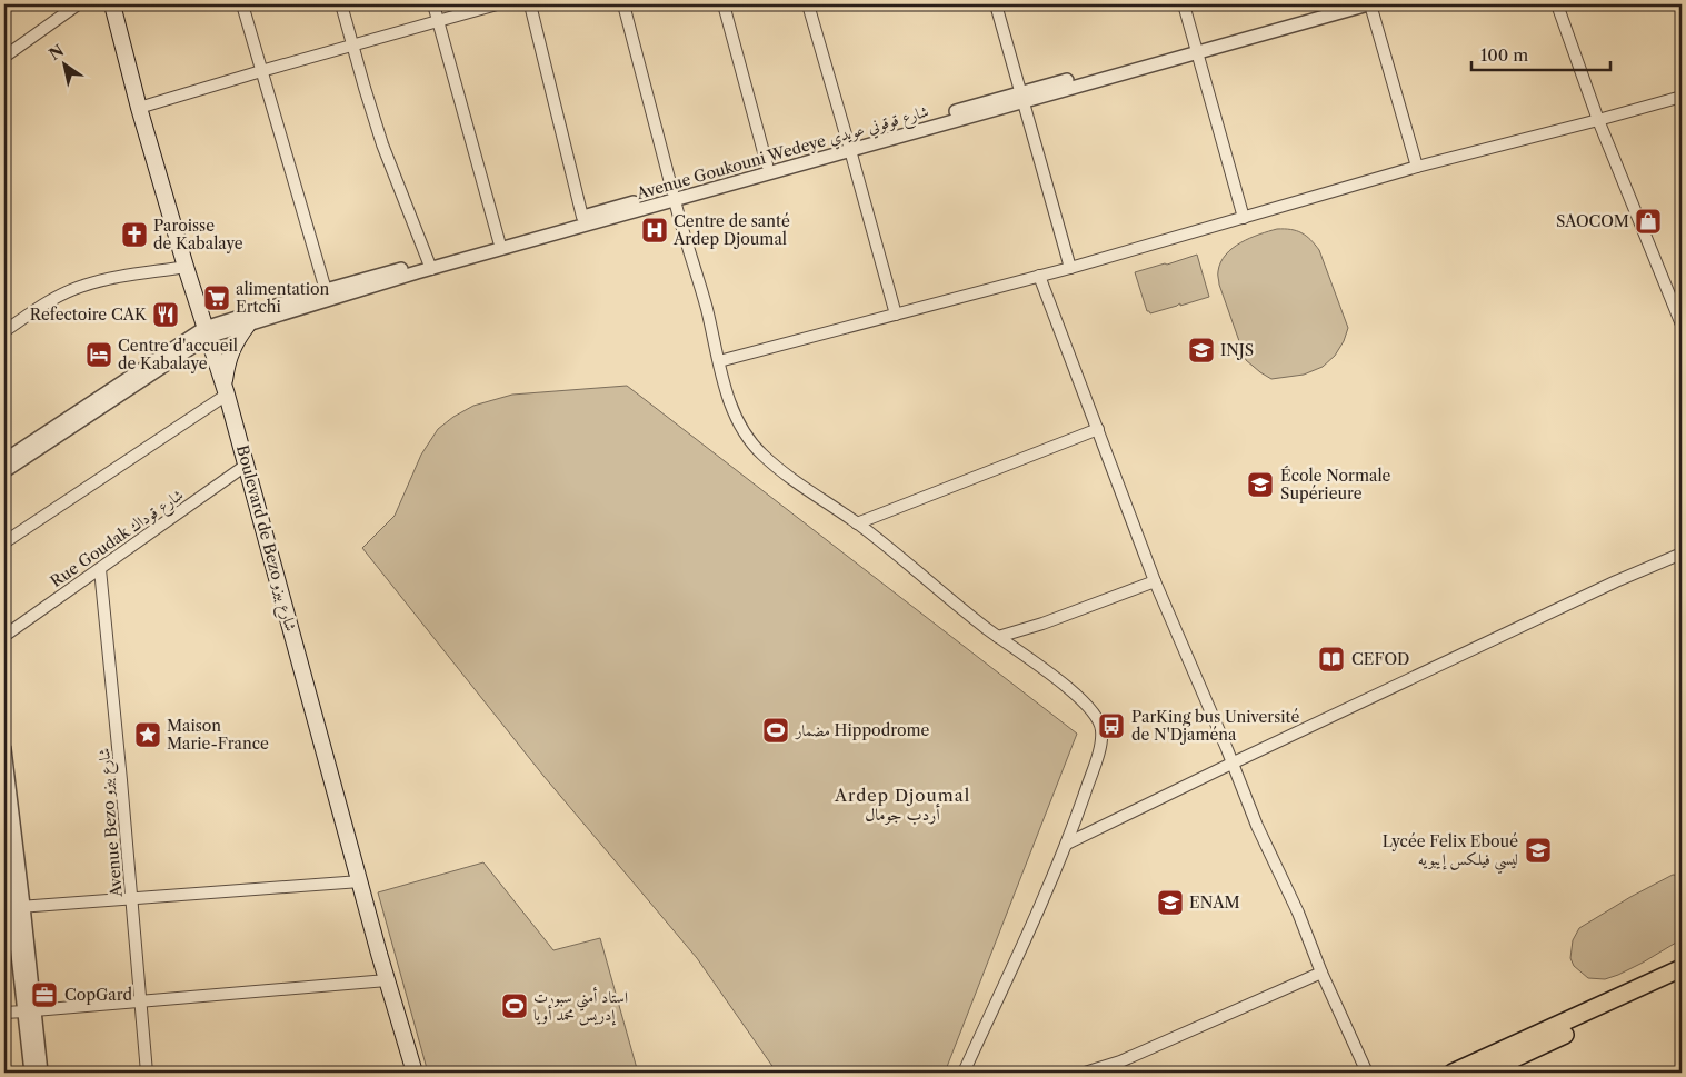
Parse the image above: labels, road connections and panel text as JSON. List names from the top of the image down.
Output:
{
  "streets": {
    "main road": ["Boulevard de Bezo شارع بيزو"],
    "street": ["Avenue Goukouni Wedeye شارع قوقوني عويدي", "Rue Goudak شارع قوداك", "Avenue Bezo شارع بيزو"]
  },
  "crossings": [
    ["Avenue Goukouni Wedeye شارع قوقوني عويدي", "Boulevard de Bezo شارع بيزو"],
    ["Rue Goudak شارع قوداك", "Boulevard de Bezo شارع بيزو"],
    ["Rue Goudak شارع قوداك", "Avenue Bezo شارع بيزو"]
  ],
  "districts": ["Ardep Djoumal أردب جومال"],
  "places": {
    "shop": ["SAOCOM"],
    "hospital": ["Centre de santé Ardep Djoumal"],
    "church": ["Paroisse de Kabalaye"],
    "supermarket": ["alimentation Ertchi"],
    "restaurant": ["Refectoire CAK"],
    "school or university": [
      "INJS",
      "École Normale Supérieure",
      "Lycée Felix Eboué ليسي فيلكس إيبويه",
      "ENAM"
    ],
    "hotel": ["Centre d'accueil de Kabalaye"],
    "library": ["CEFOD"],
    "bus stop": ["ParKing bus Université de N'Djaména"],
    "sports": ["مضمار Hippodrome", "استاد أمني سبورت إدريس محمد أويا"],
    "place": ["Maison Marie-France"],
    "office": ["CopGard"]
  },
  "scale_bar": "100 m",
  "north": "top left"
}
